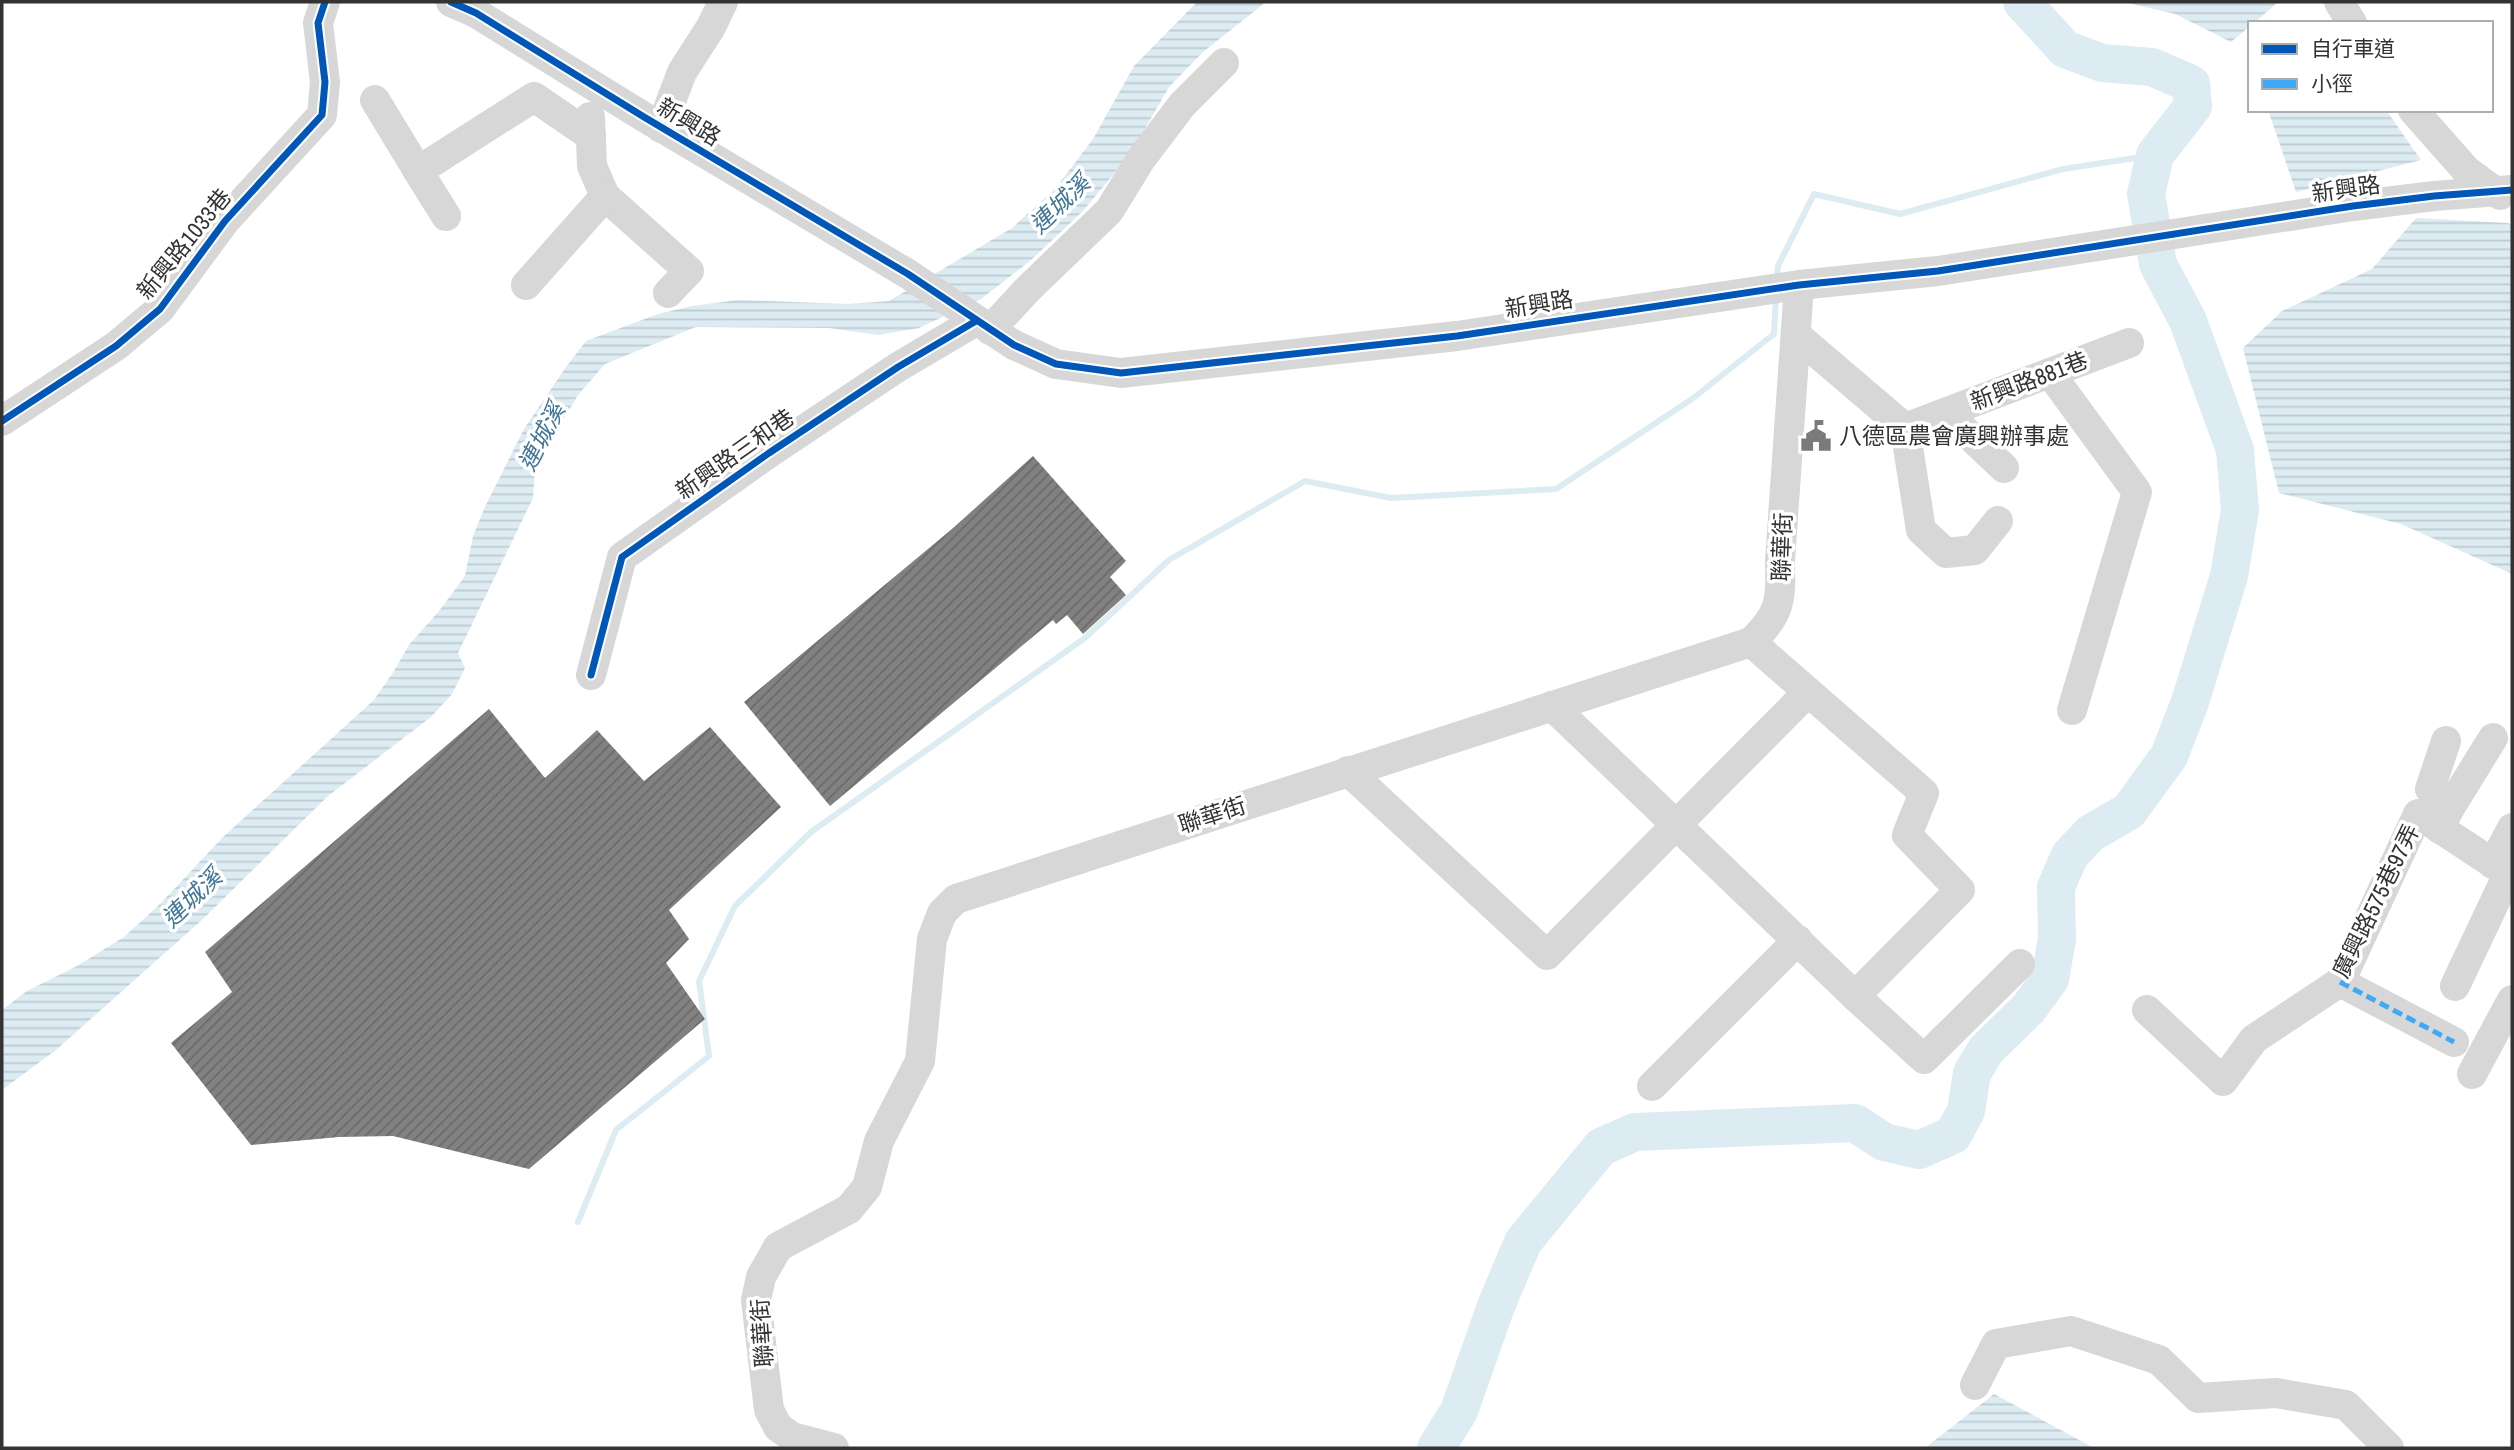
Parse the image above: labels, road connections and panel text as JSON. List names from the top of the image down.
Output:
{
  "streets": {
    "street": [
      "新興路",
      "新興路1033巷",
      "新興路881巷",
      "新興路三和巷",
      "聯華街",
      "廣興路575巷97弄"
    ]
  },
  "crossings": [
    ["新興路", "新興路三和巷"],
    ["新興路", "聯華街"]
  ],
  "water": ["連城溪"],
  "places": {
    "public building": ["八德區農會廣興辦事處"]
  },
  "legend": ["自行車道", "小徑"]
}
